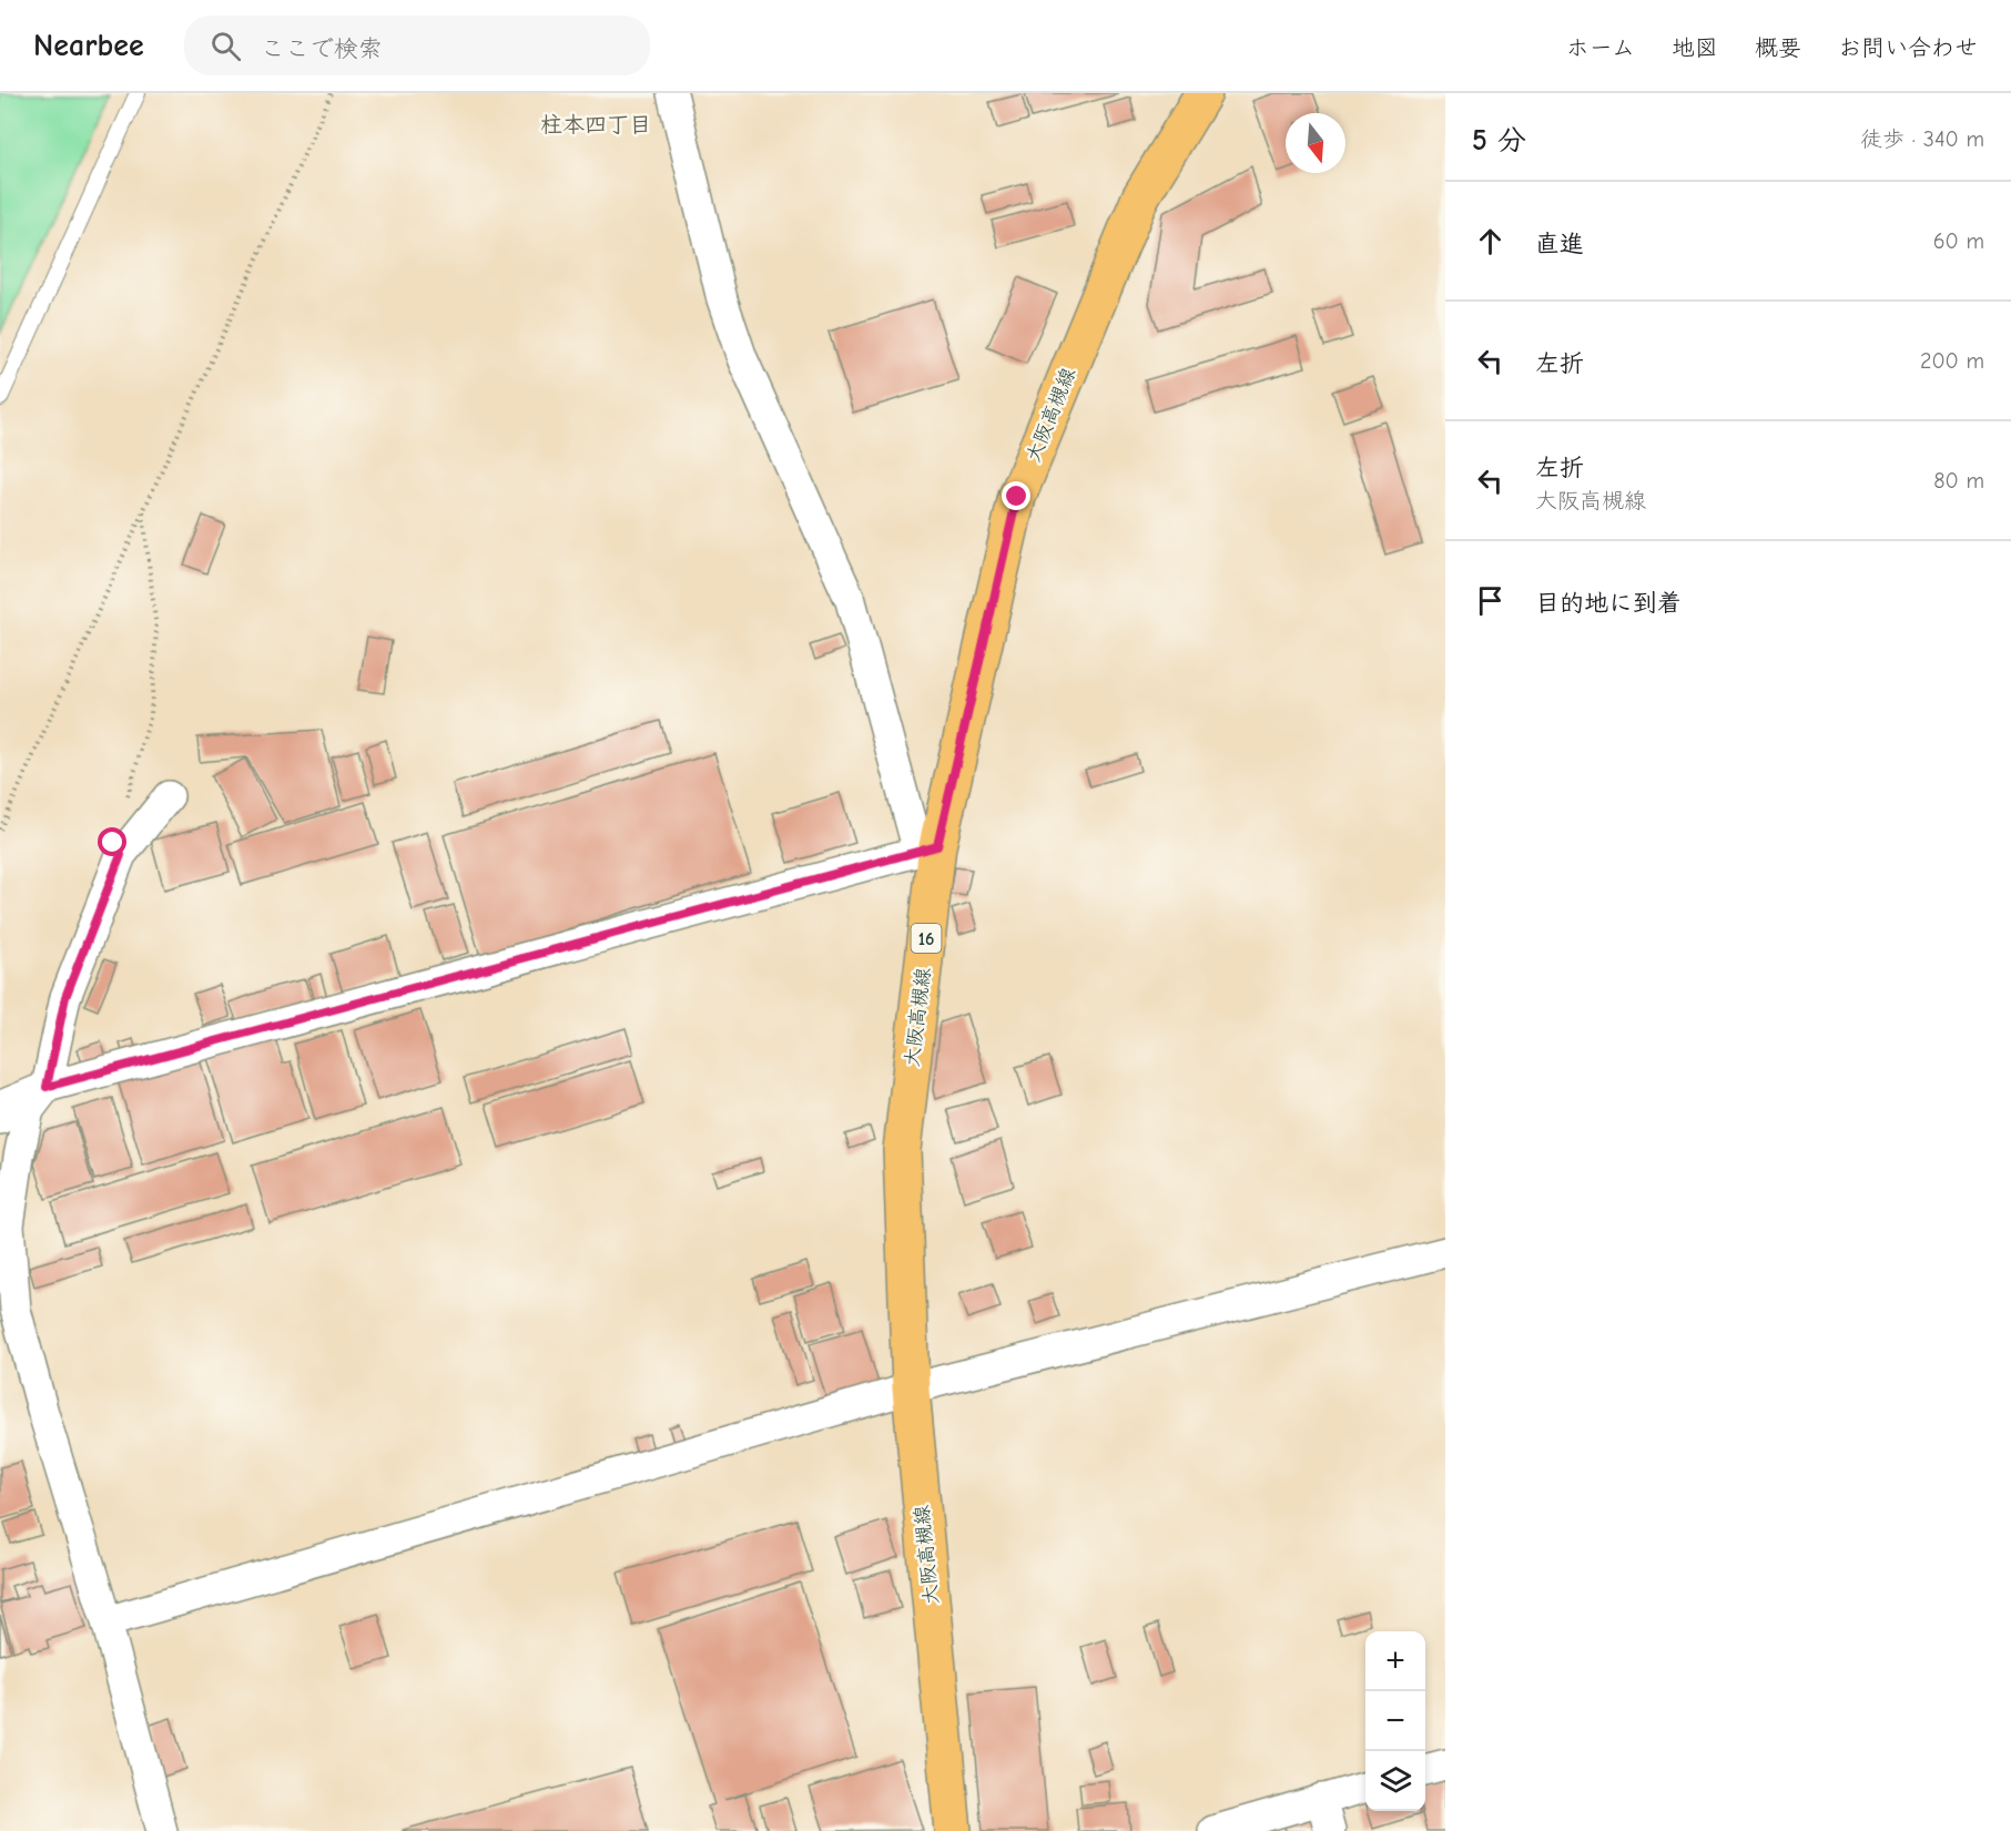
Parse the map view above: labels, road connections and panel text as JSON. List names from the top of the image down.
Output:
{
  "streets": {
    "main road": ["大阪高槻線", "16"]
  },
  "districts": ["柱本四丁目"],
  "north": "bottom",
  "page": {
    "header": "Nearbee",
    "search": "ここで検索",
    "nav": [
      "ホーム",
      "地図",
      "概要",
      "お問い合わせ"
    ],
    "heading": ["5 分", "徒歩 · 340 m"],
    "list": [
      ["直進", "60 m"],
      ["左折", "200 m"],
      ["左折", "大阪高槻線", "80 m"],
      "目的地に到着"
    ],
    "map_buttons": ["+", "−"]
  }
}
